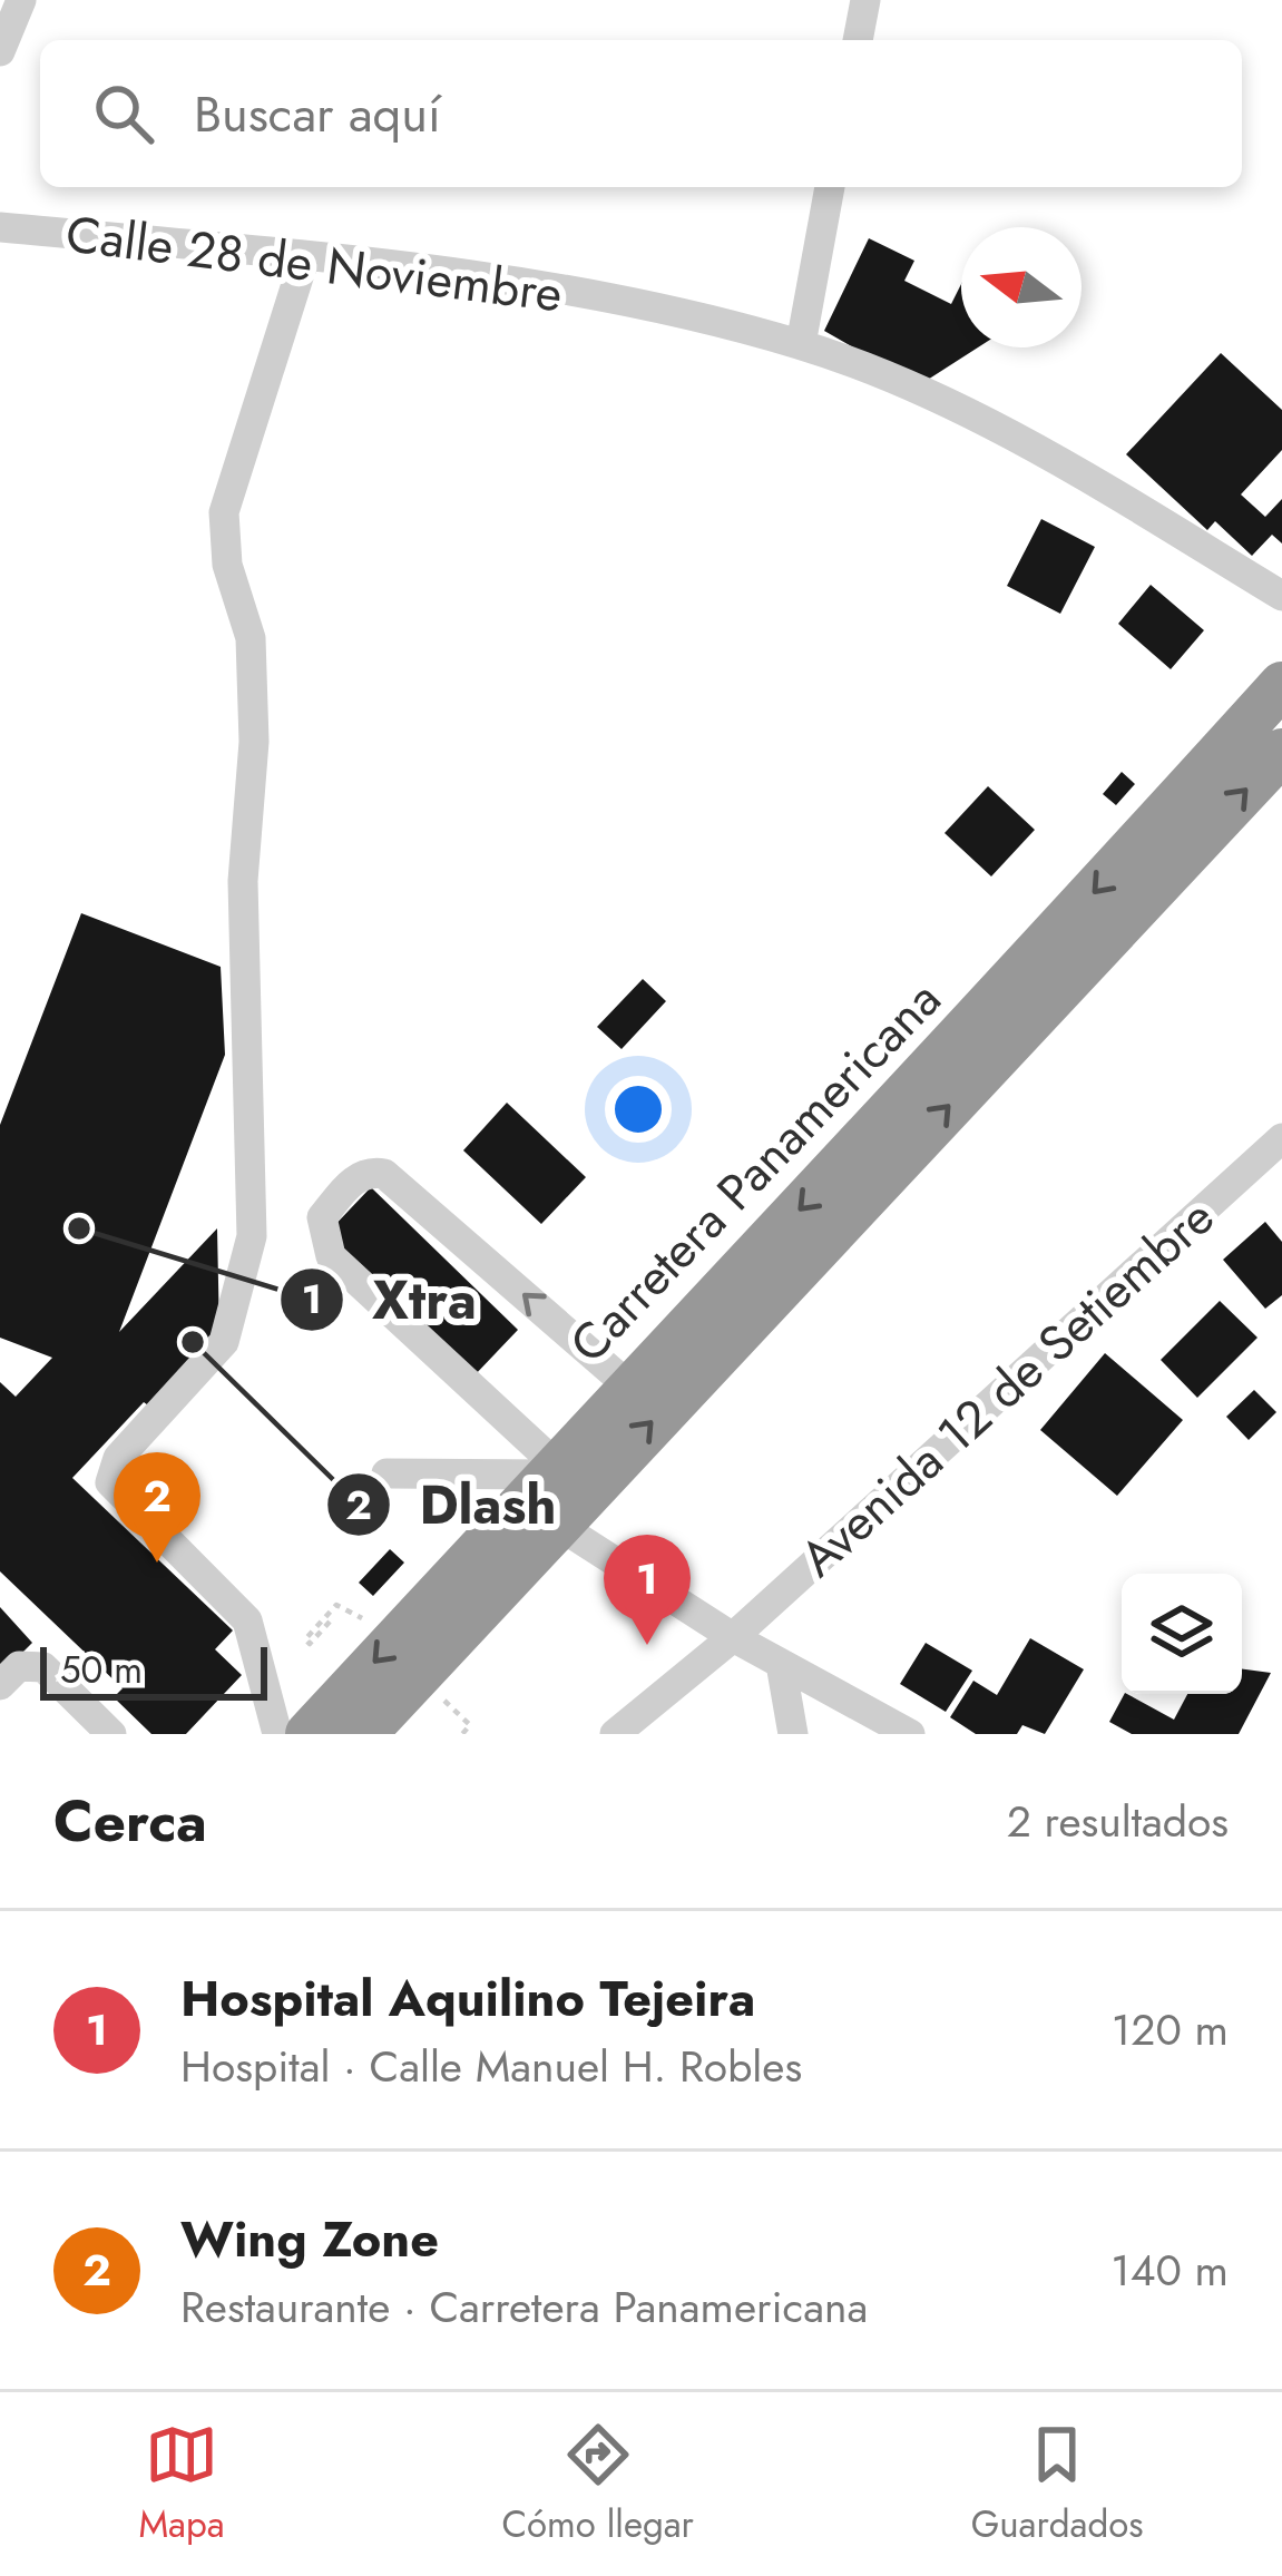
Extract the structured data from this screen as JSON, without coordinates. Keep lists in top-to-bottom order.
{
  "streets": {
    "highway": ["Carretera Panamericana"],
    "street": ["Calle 28 de Noviembre", "Avenida 12 de Setiembre"]
  },
  "places": ["Xtra", "Dlash"],
  "scale_bar": "50 m",
  "north": "left",
  "page": {
    "search": "Buscar aquí",
    "pins": ["2", "1"],
    "scale": "50 m",
    "heading": ["Cerca", "2 resultados"],
    "list": [
      {
        "mark": "1",
        "name": "Hospital Aquilino Tejeira",
        "note": "Hospital · Calle Manuel H. Robles",
        "value": "120 m"
      },
      {
        "mark": "2",
        "name": "Wing Zone",
        "note": "Restaurante · Carretera Panamericana",
        "value": "140 m"
      }
    ],
    "nav": ["Mapa", "Cómo llegar", "Guardados"]
  }
}
